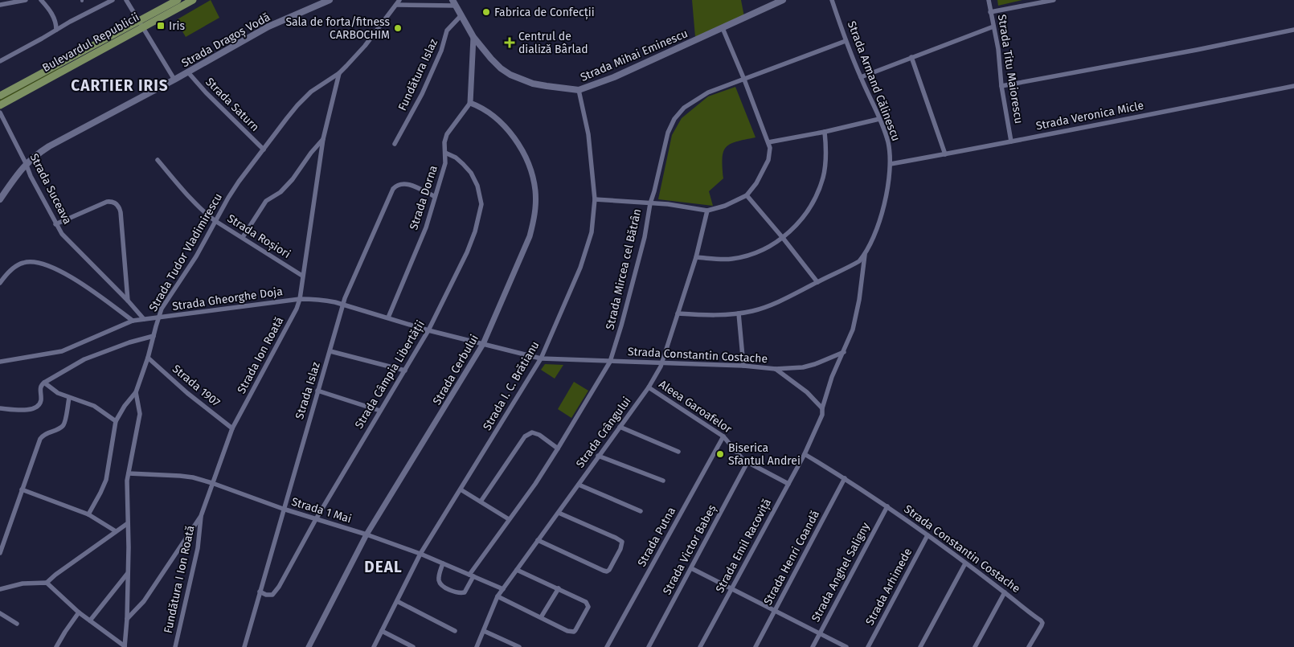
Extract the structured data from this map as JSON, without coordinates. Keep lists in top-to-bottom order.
{
  "streets": {
    "main road": ["Strada Dragoș Vodă", "Bulevardul Republicii", "Strada Mihai Eminescu"],
    "street": [
      "Strada Titu Maiorescu",
      "Fundătura Islaz",
      "Strada Armand Călinescu",
      "Strada Saturn",
      "Strada Veronica Micle",
      "Strada Suceava",
      "Strada Dorna",
      "Strada Roșiori",
      "Strada Tudor Vladimirescu",
      "Strada Mircea cel Bătrân",
      "Strada Gheorghe Doja",
      "Strada Ion Roată",
      "Strada Constantin Costache",
      "Strada Cerbului",
      "Strada Câmpia Libertății",
      "Strada 1907",
      "Strada I. C. Brătianu",
      "Strada Islaz",
      "Aleea Garoafelor",
      "Strada Crângului",
      "Strada 1 Mai",
      "Strada Putna",
      "Strada Emil Racoviță",
      "Strada Victor Babeș",
      "Strada Henri Coandă",
      "Strada Anghel Saligny",
      "Fundătura I Ion Roată",
      "Strada Arhimede"
    ]
  },
  "crossings": [
    ["Strada Dragoș Vodă", "Strada Saturn"],
    ["Strada Dragoș Vodă", "Strada Suceava"],
    ["Strada Mihai Eminescu", "Fundătura Islaz"],
    ["Strada Mihai Eminescu", "Strada I. C. Brătianu"],
    ["Strada Titu Maiorescu", "Strada Veronica Micle"],
    ["Strada Armand Călinescu", "Strada Veronica Micle"],
    ["Strada Armand Călinescu", "Strada Mircea cel Bătrân"],
    ["Strada Armand Călinescu", "Strada Crângului"],
    ["Strada Saturn", "Strada Tudor Vladimirescu"],
    ["Strada Suceava", "Strada Gheorghe Doja"],
    ["Strada Dorna", "Strada Constantin Costache"],
    ["Strada Dorna", "Strada Cerbului"],
    ["Strada Dorna", "Strada Câmpia Libertății"],
    ["Strada Dorna", "Strada Islaz"],
    ["Strada Roșiori", "Strada Tudor Vladimirescu"],
    ["Strada Roșiori", "Strada Ion Roată"],
    ["Strada Tudor Vladimirescu", "Strada Gheorghe Doja"],
    ["Strada Tudor Vladimirescu", "Strada Ion Roată"],
    ["Strada Tudor Vladimirescu", "Strada 1907"],
    ["Strada Tudor Vladimirescu", "Strada 1 Mai"],
    ["Strada Mircea cel Bătrân", "Strada Constantin Costache"],
    ["Strada Mircea cel Bătrân", "Strada 1 Mai"],
    ["Strada Gheorghe Doja", "Strada Ion Roată"],
    ["Strada Gheorghe Doja", "Strada Constantin Costache"],
    ["Strada Gheorghe Doja", "Strada Islaz"],
    ["Strada Ion Roată", "Strada 1907"],
    ["Strada Ion Roată", "Strada 1 Mai"],
    ["Strada Ion Roată", "Fundătura I Ion Roată"],
    ["Strada Constantin Costache", "Strada Cerbului"],
    ["Strada Constantin Costache", "Strada Câmpia Libertății"],
    ["Strada Constantin Costache", "Strada I. C. Brătianu"],
    ["Strada Constantin Costache", "Strada Islaz"],
    ["Strada Constantin Costache", "Strada Crângului"],
    ["Strada Constantin Costache", "Strada Emil Racoviță"],
    ["Strada Constantin Costache", "Strada Henri Coandă"],
    ["Strada Constantin Costache", "Strada Anghel Saligny"],
    ["Strada Constantin Costache", "Strada Arhimede"],
    ["Strada Cerbului", "Strada 1 Mai"],
    ["Strada Câmpia Libertății", "Strada Islaz"],
    ["Strada Câmpia Libertății", "Strada 1 Mai"],
    ["Strada I. C. Brătianu", "Strada 1 Mai"],
    ["Strada Islaz", "Strada 1 Mai"],
    ["Aleea Garoafelor", "Strada Crângului"],
    ["Aleea Garoafelor", "Strada Putna"],
    ["Aleea Garoafelor", "Strada Emil Racoviță"],
    ["Aleea Garoafelor", "Strada Victor Babeș"],
    ["Strada Crângului", "Strada 1 Mai"]
  ],
  "districts": ["CARTIER IRIS", "DEAL"],
  "places": {
    "other": ["Fabrica de Confecții", "Sala de forta/fitness CARBOCHIM", "Biserica Sfantul Andrei"],
    "transit": ["Iris"],
    "health": ["Centrul de dializă Bârlad"]
  }
}
